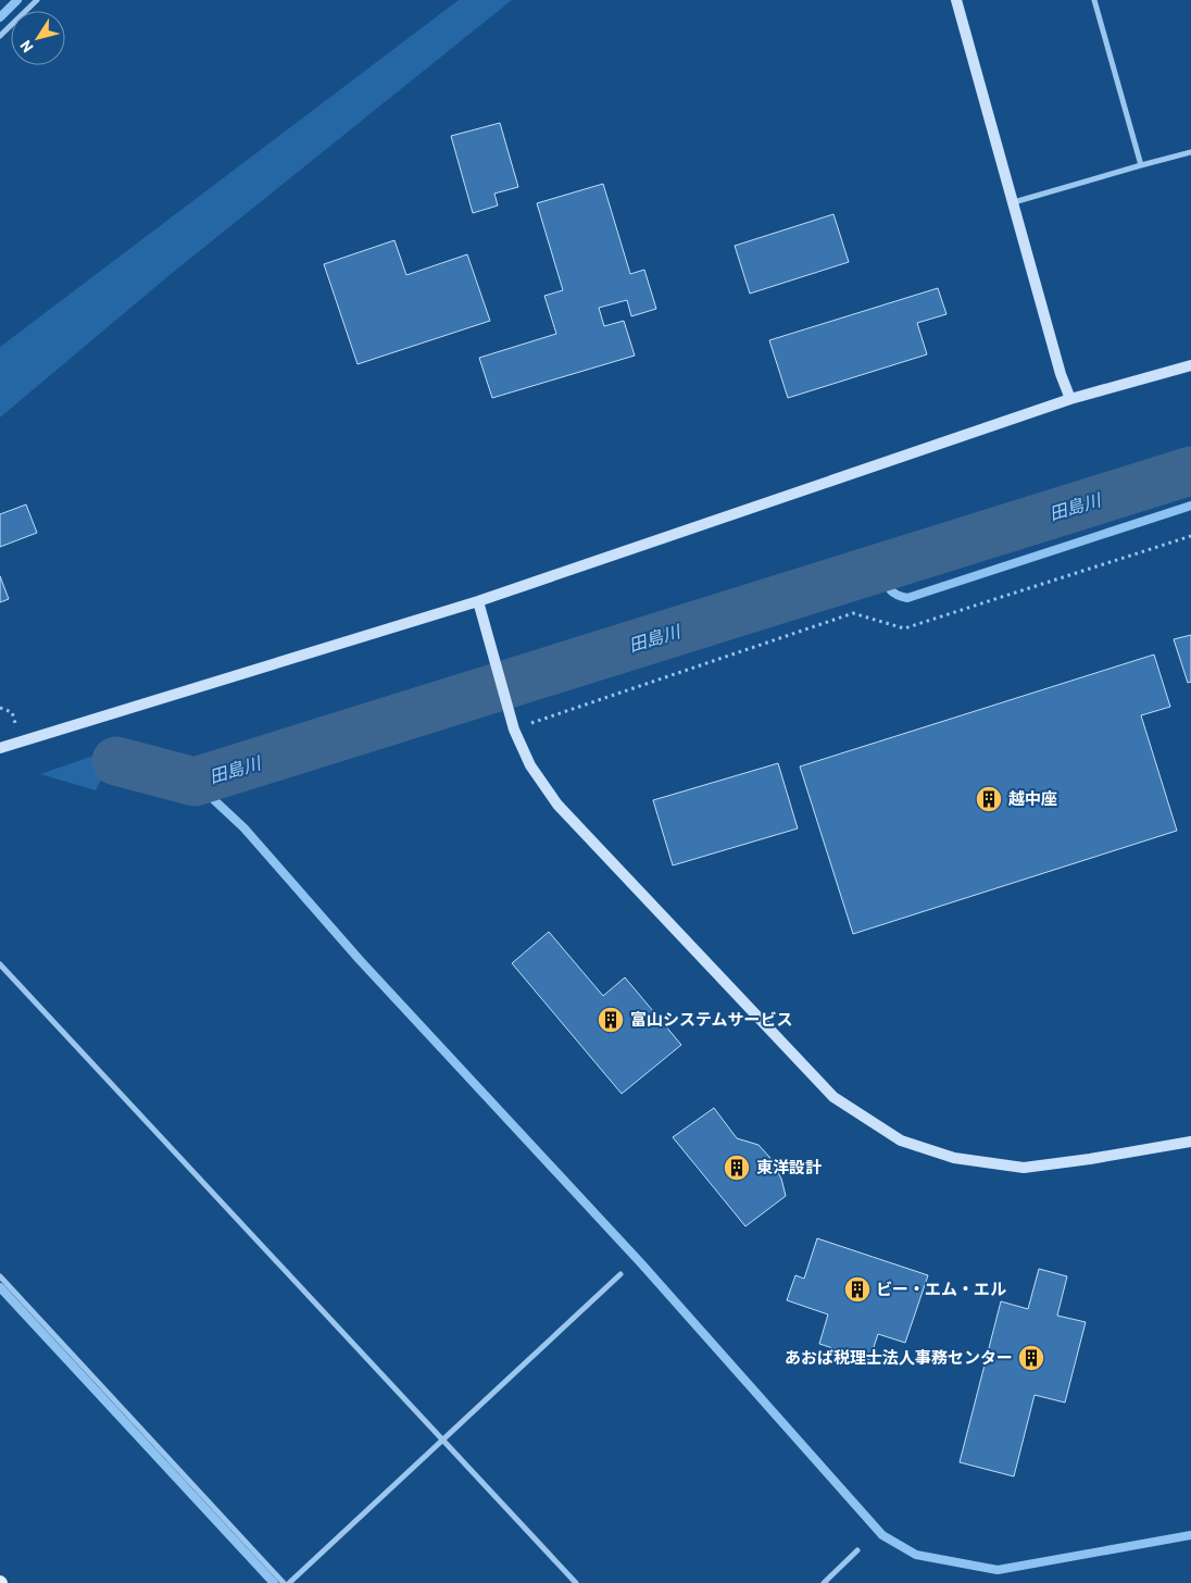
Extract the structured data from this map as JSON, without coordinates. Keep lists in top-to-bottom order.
{
  "water": ["田島川"],
  "places": {
    "building": [
      "越中座",
      "富山システムサービス",
      "東洋設計",
      "ビー・エム・エル",
      "あおば税理士法人事務センター"
    ]
  },
  "north": "bottom left"
}
